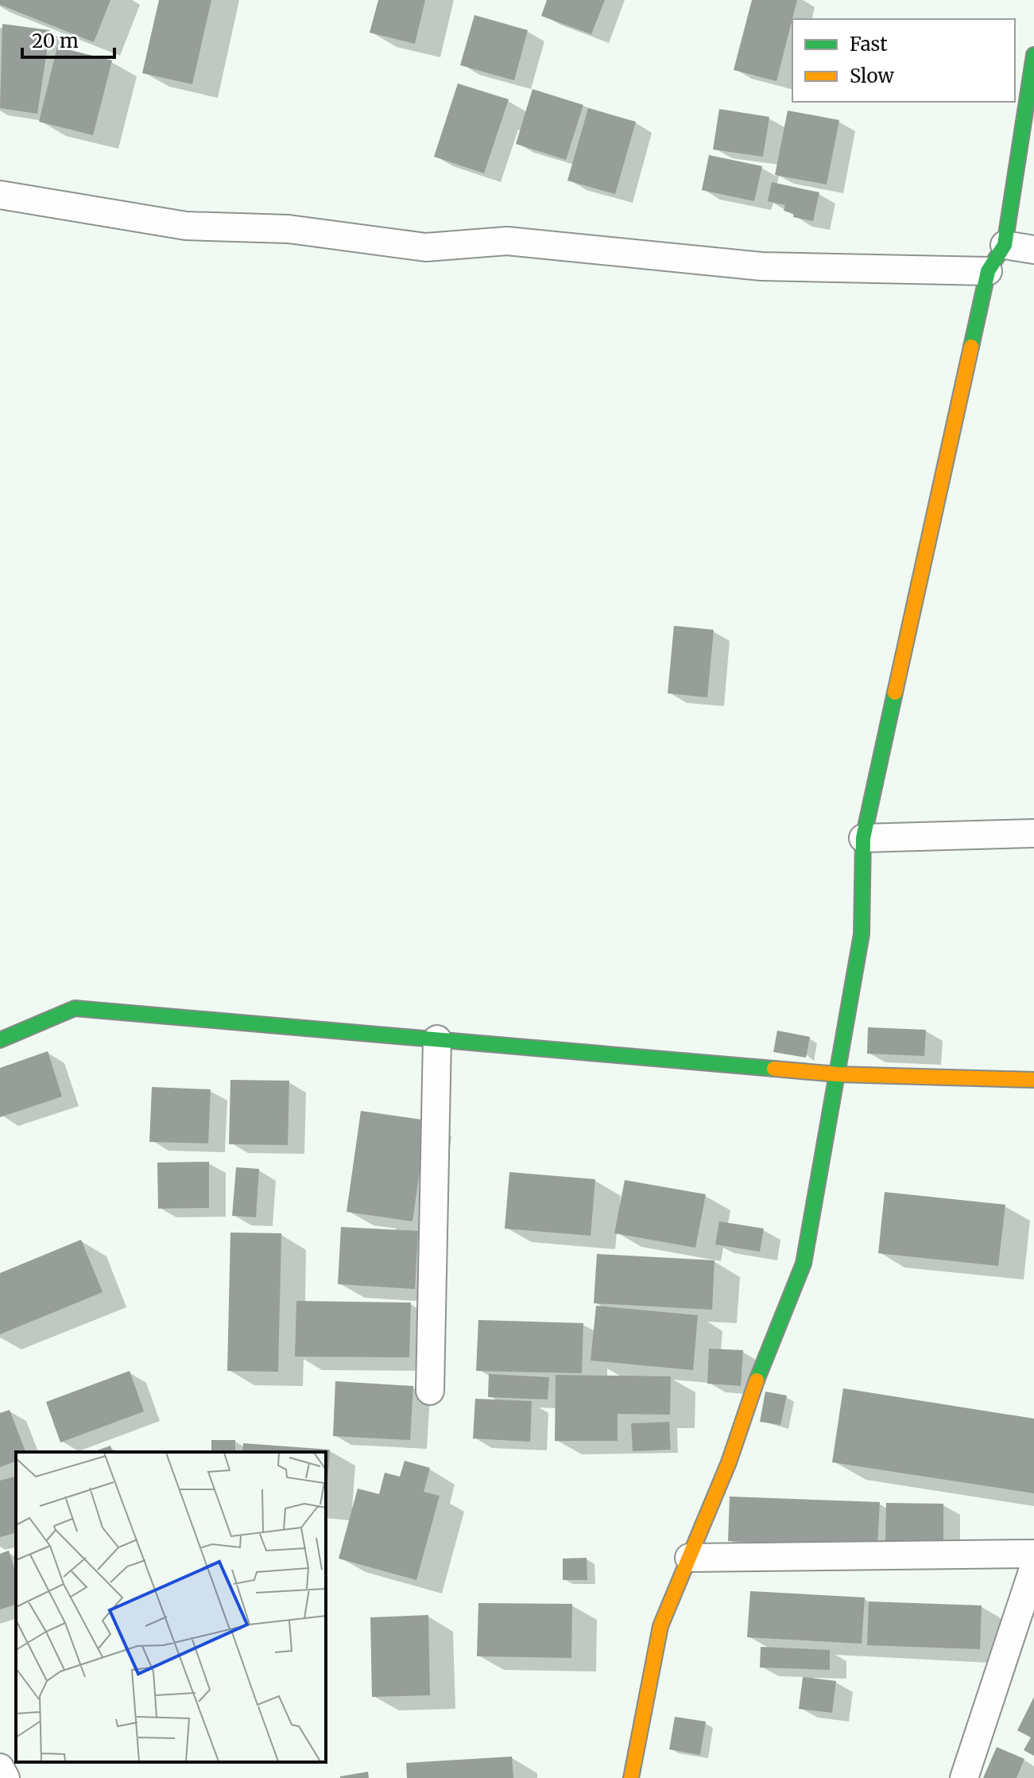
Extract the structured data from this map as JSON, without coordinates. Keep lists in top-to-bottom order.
{
  "legend": ["Fast", "Slow"],
  "scale_bar": "20 m"
}
